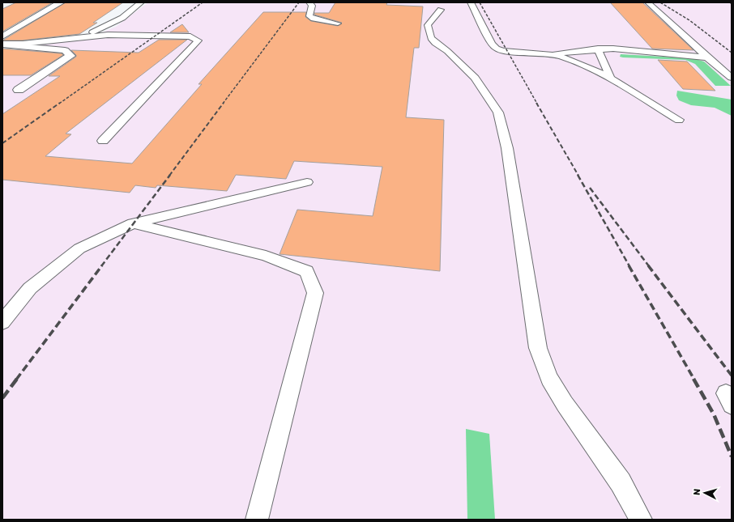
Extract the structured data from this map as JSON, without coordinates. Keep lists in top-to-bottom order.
{
  "north": "left"
}
